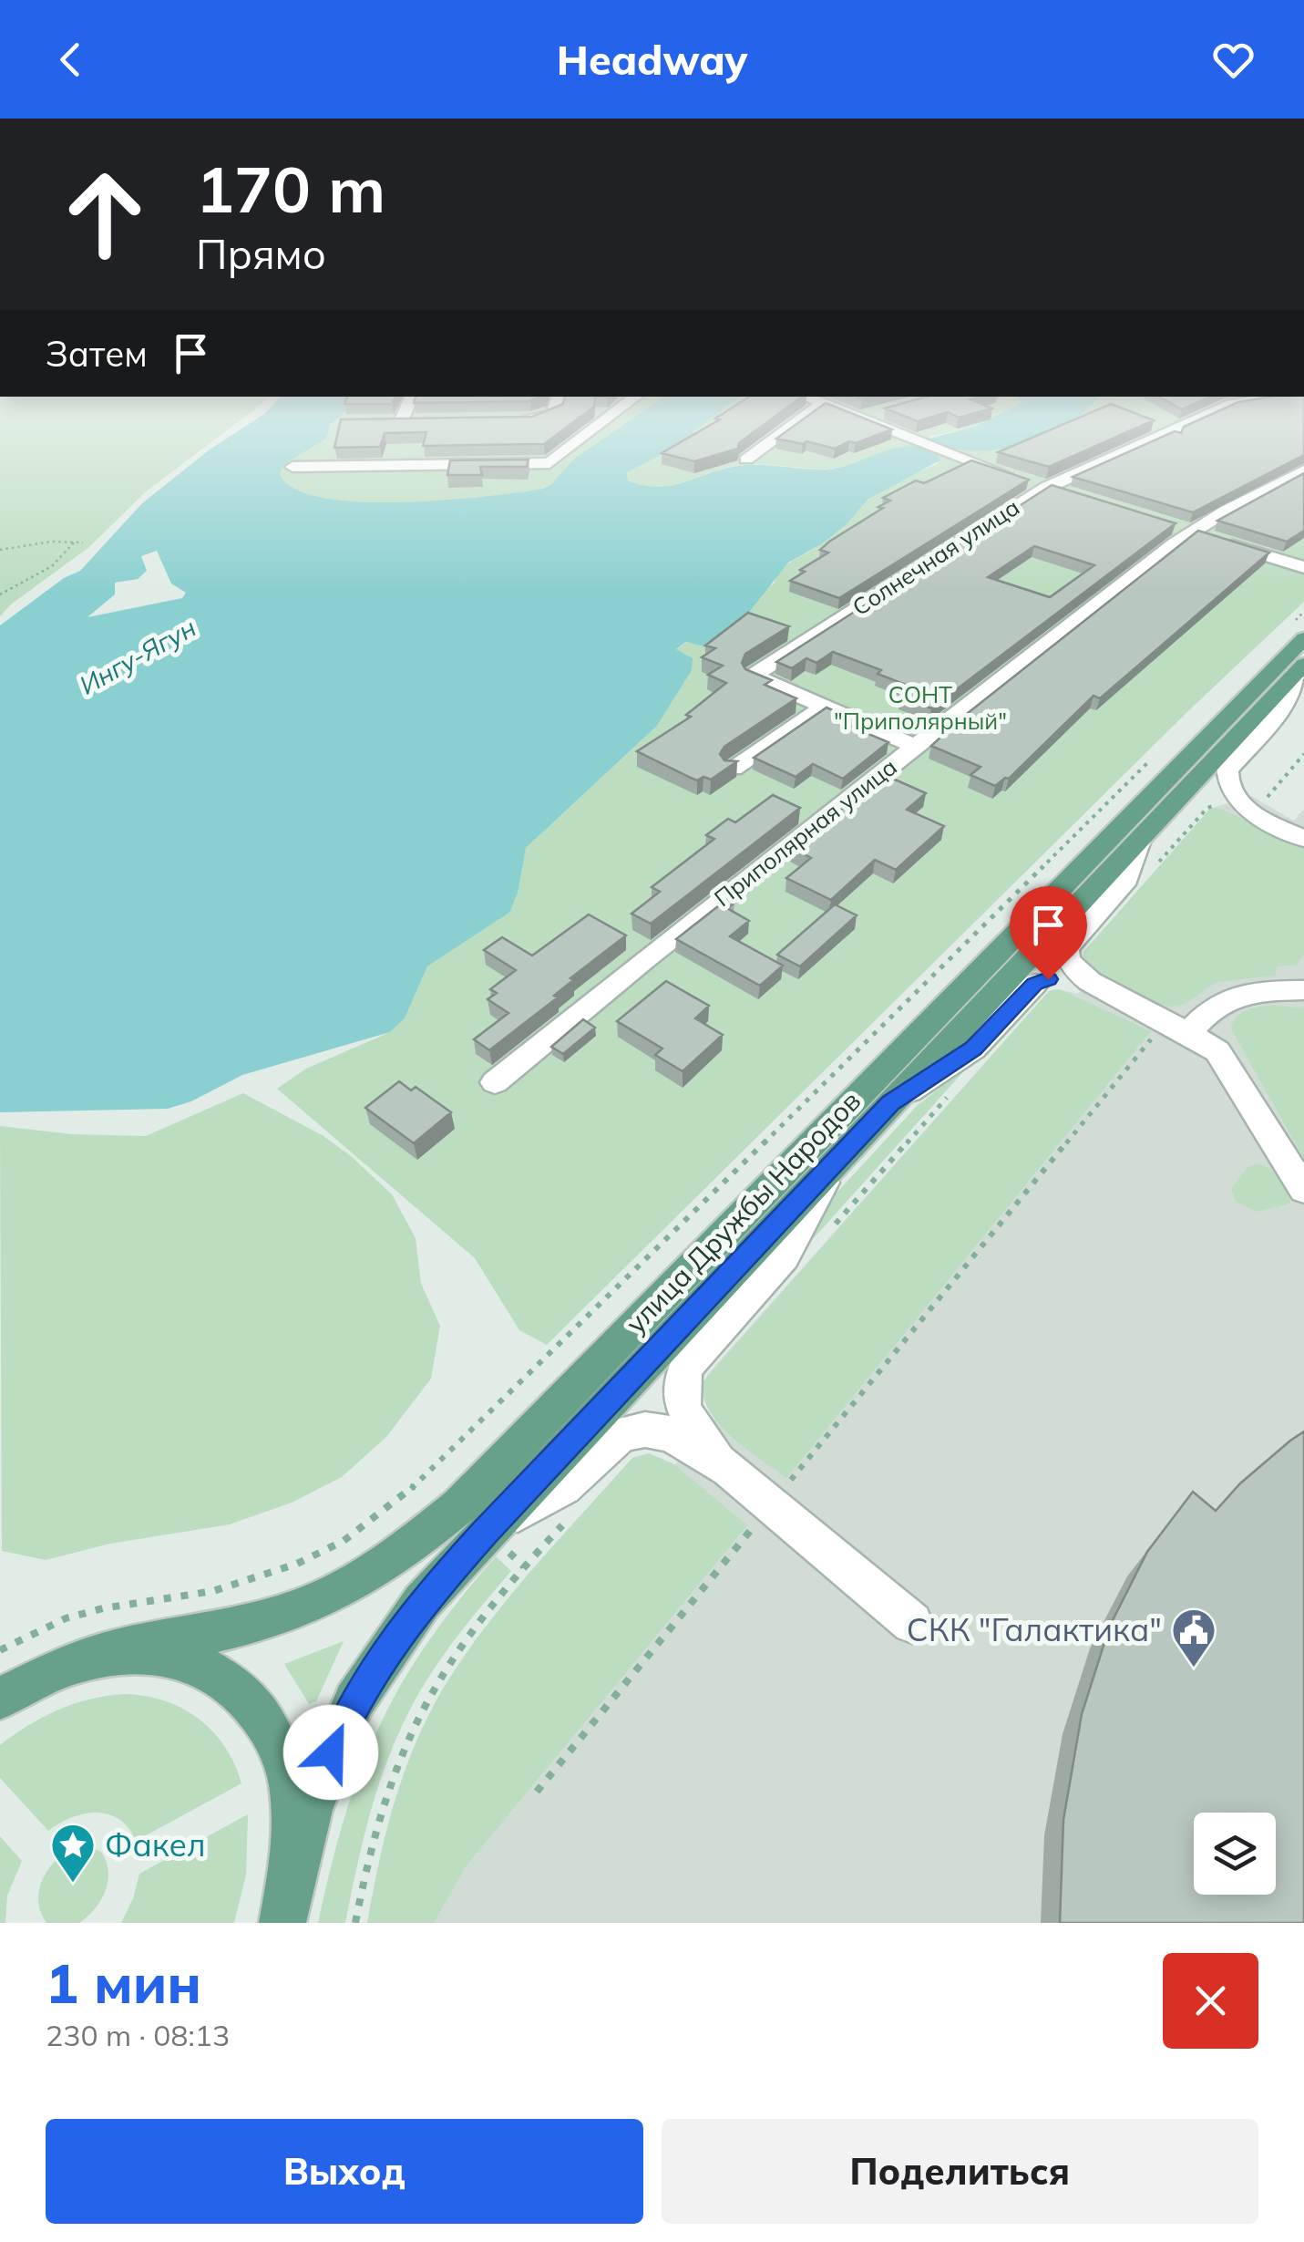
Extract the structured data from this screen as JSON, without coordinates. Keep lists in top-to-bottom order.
{
  "streets": {
    "main road": ["улица Дружбы Народов"],
    "lane": ["Солнечная улица", "Приполярная улица"]
  },
  "crossings": [
    ["Солнечная улица", "Приполярная улица"]
  ],
  "water": ["Ингу-Ягун"],
  "parks": ["СОНТ \"Приполярный\""],
  "places": {
    "public building": ["СКК \"Галактика\""],
    "place": ["Факел"]
  },
  "page": {
    "header": "Headway",
    "turn": ["170 m", "Прямо"],
    "then": "Затем",
    "heading": ["1 мин", "230 m · 08:13"],
    "buttons": ["Выход", "Поделиться"]
  }
}
